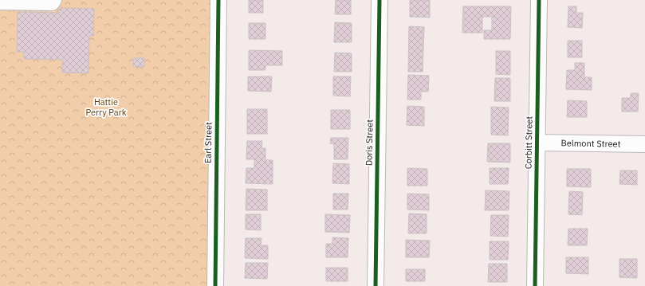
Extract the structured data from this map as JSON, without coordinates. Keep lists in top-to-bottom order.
{
  "streets": {
    "street": [
      "Earl Street",
      "Doris Street",
      "Corbitt Street",
      "Belmont Street"
    ]
  },
  "crossings": [
    ["Corbitt Street", "Belmont Street"]
  ],
  "parks": ["Hattie Perry Park"]
}
